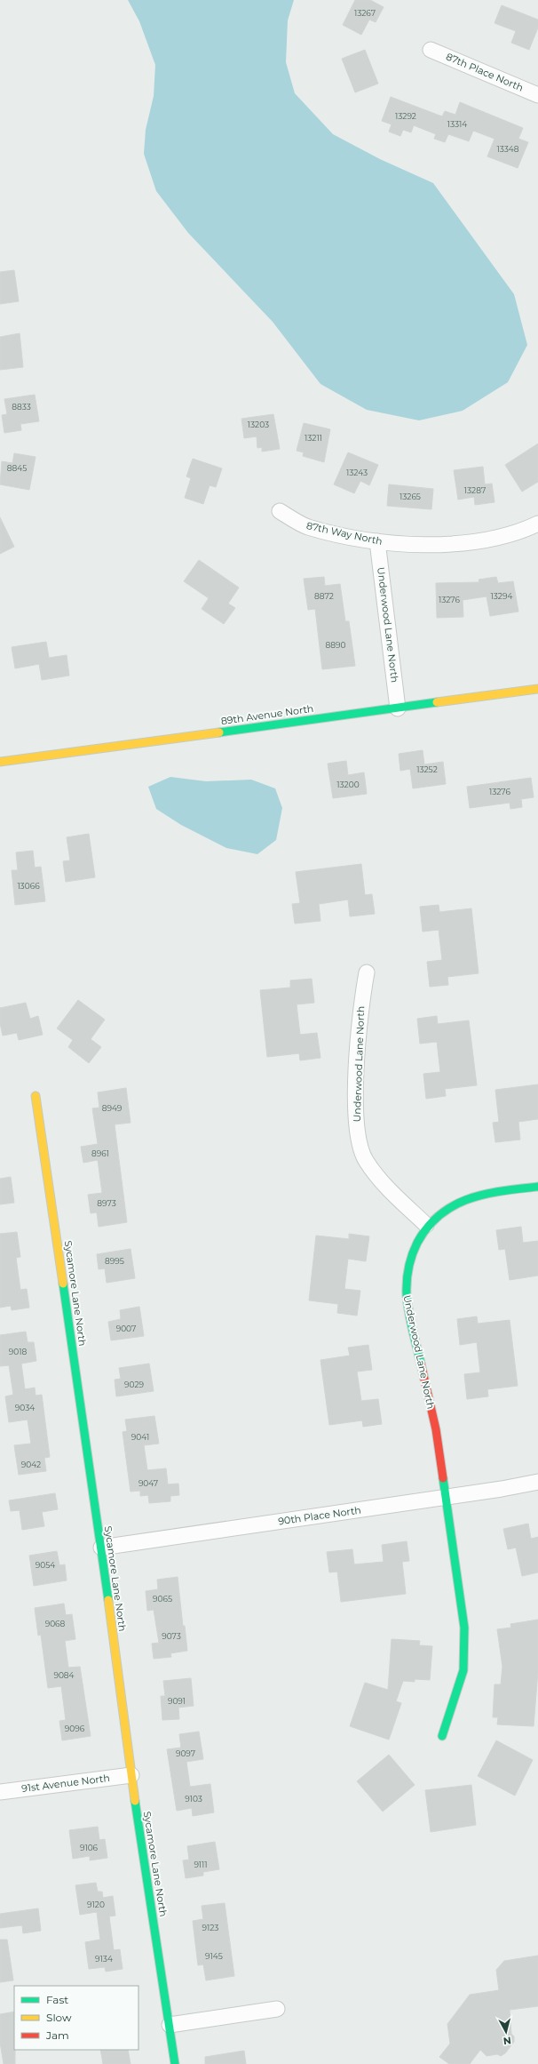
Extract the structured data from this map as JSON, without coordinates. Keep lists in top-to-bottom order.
{
  "streets": {
    "street": [
      "87th Place North",
      "87th Way North",
      "Underwood Lane North",
      "89th Avenue North",
      "Sycamore Lane North",
      "90th Place North",
      "91st Avenue North"
    ]
  },
  "crossings": [
    ["87th Way North", "Underwood Lane North"],
    ["Underwood Lane North", "89th Avenue North"],
    ["Underwood Lane North", "90th Place North"],
    ["Sycamore Lane North", "90th Place North"],
    ["Sycamore Lane North", "91st Avenue North"]
  ],
  "house_numbers": [
    "13267",
    "13292",
    "13314",
    "13348",
    "8833",
    "13203",
    "13211",
    "8845",
    "13243",
    "13287",
    "13265",
    "8872",
    "13294",
    "13276",
    "8890",
    "13252",
    "13200",
    "13276",
    "13066",
    "8949",
    "8961",
    "8973",
    "8995",
    "9007",
    "9018",
    "9029",
    "9034",
    "9041",
    "9042",
    "9047",
    "9054",
    "9065",
    "9068",
    "9073",
    "9084",
    "9091",
    "9096",
    "9097",
    "9103",
    "9106",
    "9111",
    "9120",
    "9123",
    "9145",
    "9134"
  ],
  "legend": ["Fast", "Slow", "Jam"],
  "north": "bottom"
}
